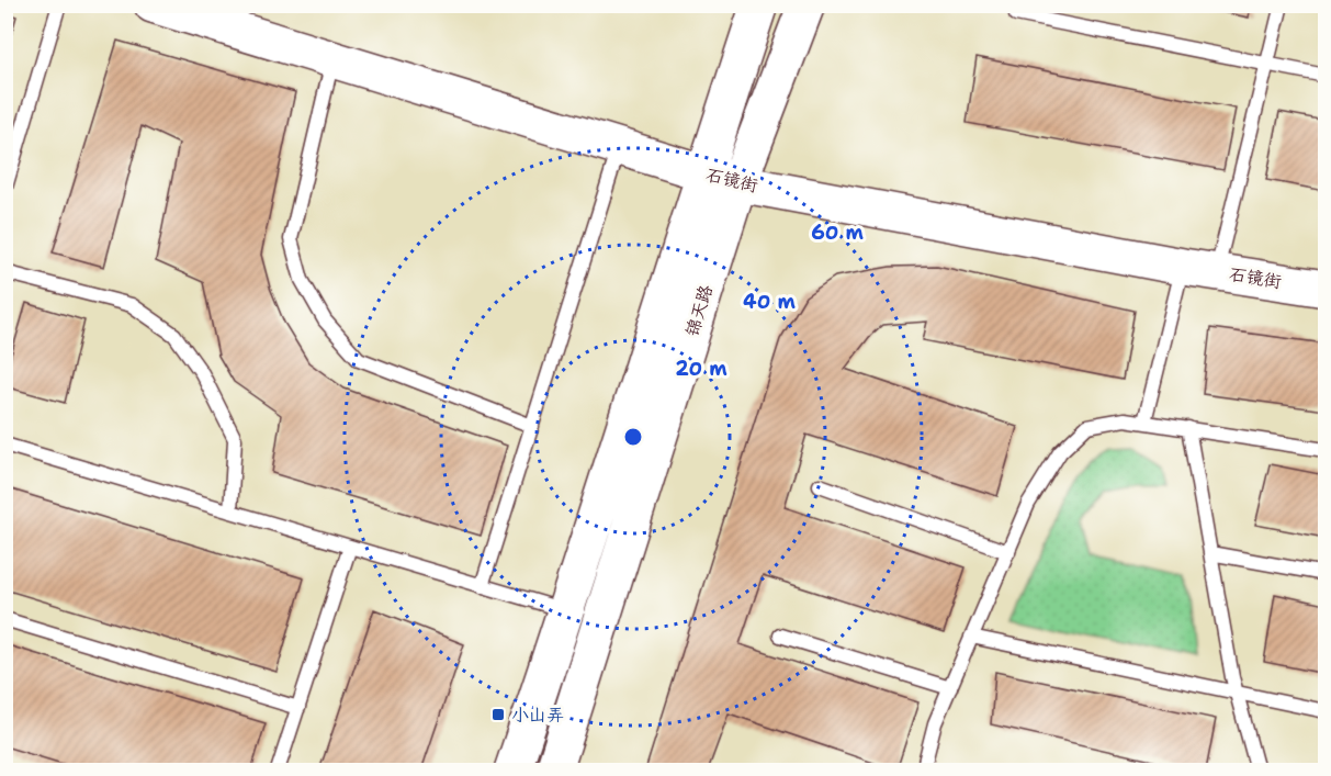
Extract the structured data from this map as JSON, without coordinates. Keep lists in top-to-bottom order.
{
  "streets": {
    "main road": ["石镜街", "锦天路"]
  },
  "crossings": [
    ["石镜街", "锦天路"]
  ],
  "places": {
    "transit": ["小山弄"]
  },
  "rings": ["60 m", "40 m", "20 m"]
}
